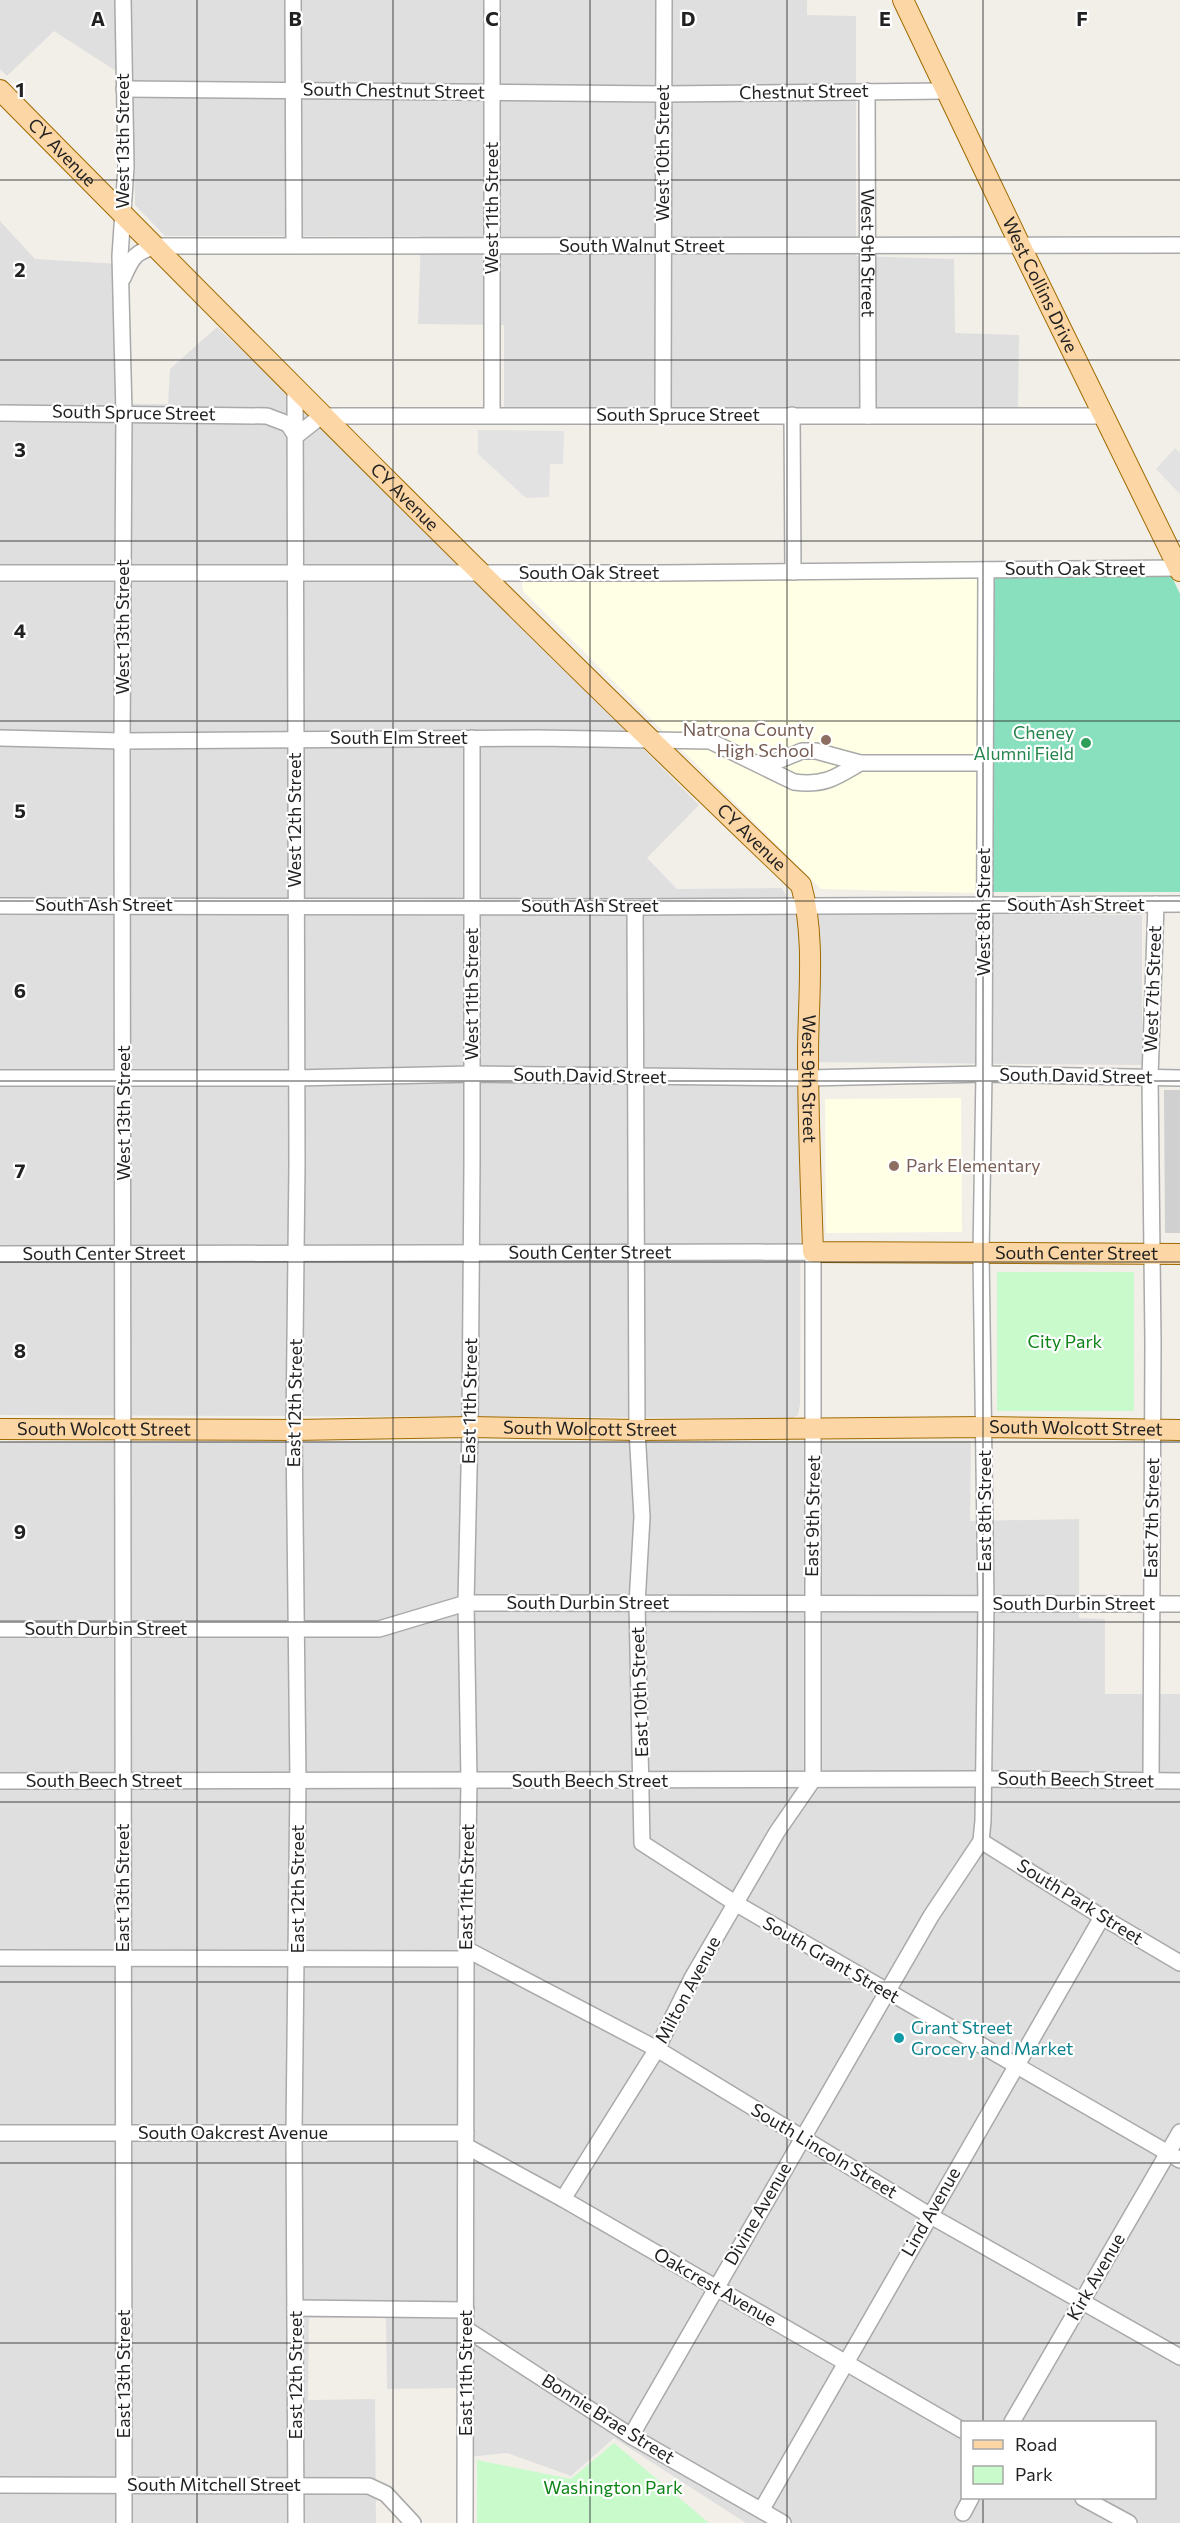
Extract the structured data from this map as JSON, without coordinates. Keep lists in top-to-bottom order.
{
  "streets": {
    "main road": [
      "CY Avenue",
      "West 9th Street",
      "West Collins Drive",
      "South Center Street",
      "South Wolcott Street"
    ],
    "street": [
      "South Chestnut Street",
      "Chestnut Street",
      "West 13th Street",
      "West 10th Street",
      "West 11th Street",
      "South Walnut Street",
      "South Spruce Street",
      "South Oak Street",
      "South Elm Street",
      "West 12th Street",
      "South Ash Street",
      "West 8th Street",
      "West 7th Street",
      "South David Street",
      "East 11th Street",
      "East 12th Street",
      "East 8th Street",
      "East 9th Street",
      "East 7th Street",
      "South Durbin Street",
      "East 10th Street",
      "South Beech Street",
      "East 13th Street",
      "South Park Street",
      "South Grant Street",
      "Milton Avenue",
      "South Oakcrest Avenue",
      "South Lincoln Street",
      "Lind Avenue",
      "Divine Avenue",
      "Kirk Avenue",
      "Oakcrest Avenue",
      "Bonnie Brae Street",
      "South Mitchell Street"
    ]
  },
  "crossings": [
    ["South Chestnut Street", "Chestnut Street"],
    ["South Chestnut Street", "West 13th Street"],
    ["South Chestnut Street", "West 10th Street"],
    ["South Chestnut Street", "West 11th Street"],
    ["Chestnut Street", "West 10th Street"],
    ["Chestnut Street", "West 9th Street"],
    ["Chestnut Street", "West Collins Drive"],
    ["West 13th Street", "CY Avenue"],
    ["West 13th Street", "South Walnut Street"],
    ["West 13th Street", "South Spruce Street"],
    ["West 13th Street", "South Oak Street"],
    ["West 13th Street", "South Elm Street"],
    ["West 13th Street", "South Ash Street"],
    ["West 13th Street", "South David Street"],
    ["West 13th Street", "South Center Street"],
    ["West 13th Street", "East 13th Street"],
    ["CY Avenue", "South Walnut Street"],
    ["CY Avenue", "West 9th Street"],
    ["CY Avenue", "South Spruce Street"],
    ["CY Avenue", "South Oak Street"],
    ["CY Avenue", "South Elm Street"],
    ["CY Avenue", "West 12th Street"],
    ["CY Avenue", "South Ash Street"],
    ["West 10th Street", "South Walnut Street"],
    ["West 10th Street", "South Spruce Street"],
    ["West 11th Street", "South Walnut Street"],
    ["West 11th Street", "South Spruce Street"],
    ["West 11th Street", "South Elm Street"],
    ["West 11th Street", "South Ash Street"],
    ["West 11th Street", "South David Street"],
    ["West 11th Street", "South Center Street"],
    ["West 11th Street", "East 11th Street"],
    ["South Walnut Street", "West 9th Street"],
    ["South Walnut Street", "West Collins Drive"],
    ["West 9th Street", "South Spruce Street"],
    ["West 9th Street", "South Ash Street"],
    ["West 9th Street", "South David Street"],
    ["West 9th Street", "South Center Street"],
    ["West 9th Street", "East 9th Street"],
    ["West Collins Drive", "South Spruce Street"],
    ["West Collins Drive", "South Oak Street"],
    ["South Spruce Street", "West 12th Street"],
    ["South Oak Street", "West 12th Street"],
    ["South Oak Street", "West 8th Street"],
    ["South Elm Street", "West 12th Street"],
    ["West 12th Street", "South Ash Street"],
    ["West 12th Street", "South David Street"],
    ["West 12th Street", "South Center Street"],
    ["West 12th Street", "East 12th Street"],
    ["South Ash Street", "West 8th Street"],
    ["South Ash Street", "West 7th Street"],
    ["West 8th Street", "South David Street"],
    ["West 8th Street", "South Center Street"],
    ["West 8th Street", "East 8th Street"],
    ["West 7th Street", "South David Street"],
    ["West 7th Street", "South Center Street"],
    ["West 7th Street", "East 7th Street"],
    ["South Center Street", "East 11th Street"],
    ["South Center Street", "East 12th Street"],
    ["South Center Street", "East 8th Street"],
    ["South Center Street", "East 9th Street"],
    ["South Center Street", "East 7th Street"],
    ["South Center Street", "East 10th Street"],
    ["South Center Street", "East 13th Street"],
    ["East 11th Street", "South Wolcott Street"],
    ["East 11th Street", "South Durbin Street"],
    ["East 11th Street", "South Beech Street"],
    ["East 11th Street", "South Oakcrest Avenue"],
    ["East 11th Street", "South Lincoln Street"],
    ["East 11th Street", "Oakcrest Avenue"],
    ["East 11th Street", "Bonnie Brae Street"],
    ["East 12th Street", "South Wolcott Street"],
    ["East 12th Street", "South Durbin Street"],
    ["East 12th Street", "South Beech Street"],
    ["East 12th Street", "South Oakcrest Avenue"],
    ["East 12th Street", "South Lincoln Street"],
    ["East 12th Street", "South Mitchell Street"],
    ["South Wolcott Street", "East 8th Street"],
    ["South Wolcott Street", "East 9th Street"],
    ["South Wolcott Street", "East 7th Street"],
    ["South Wolcott Street", "East 10th Street"],
    ["South Wolcott Street", "East 13th Street"],
    ["East 8th Street", "South Durbin Street"],
    ["East 8th Street", "South Beech Street"],
    ["East 8th Street", "South Park Street"],
    ["East 8th Street", "Divine Avenue"],
    ["East 9th Street", "South Durbin Street"],
    ["East 9th Street", "South Beech Street"],
    ["East 9th Street", "Milton Avenue"],
    ["East 7th Street", "South Durbin Street"],
    ["East 7th Street", "South Beech Street"],
    ["South Durbin Street", "East 10th Street"],
    ["South Durbin Street", "East 13th Street"],
    ["East 10th Street", "South Beech Street"],
    ["East 10th Street", "South Grant Street"],
    ["South Beech Street", "East 13th Street"],
    ["South Beech Street", "Milton Avenue"],
    ["East 13th Street", "South Oakcrest Avenue"],
    ["East 13th Street", "South Lincoln Street"],
    ["East 13th Street", "South Mitchell Street"],
    ["South Park Street", "Lind Avenue"],
    ["South Park Street", "Divine Avenue"],
    ["South Grant Street", "Milton Avenue"],
    ["South Grant Street", "Lind Avenue"],
    ["South Grant Street", "Divine Avenue"],
    ["South Grant Street", "Kirk Avenue"],
    ["Milton Avenue", "South Lincoln Street"],
    ["Milton Avenue", "Oakcrest Avenue"],
    ["South Oakcrest Avenue", "Oakcrest Avenue"],
    ["South Lincoln Street", "Lind Avenue"],
    ["South Lincoln Street", "Divine Avenue"],
    ["South Lincoln Street", "Kirk Avenue"],
    ["Lind Avenue", "Oakcrest Avenue"],
    ["Lind Avenue", "Bonnie Brae Street"],
    ["Divine Avenue", "Oakcrest Avenue"],
    ["Divine Avenue", "Bonnie Brae Street"]
  ],
  "parks": ["City Park", "Washington Park"],
  "places": [
    "Natrona County High School",
    "Cheney Alumni Field",
    "Park Elementary",
    "Grant Street Grocery and Market"
  ],
  "legend": ["Road", "Park"],
  "grid": {
    "columns": [
      "A",
      "B",
      "C",
      "D",
      "E",
      "F"
    ],
    "rows": [
      "1",
      "2",
      "3",
      "4",
      "5",
      "6",
      "7",
      "8",
      "9"
    ]
  }
}
